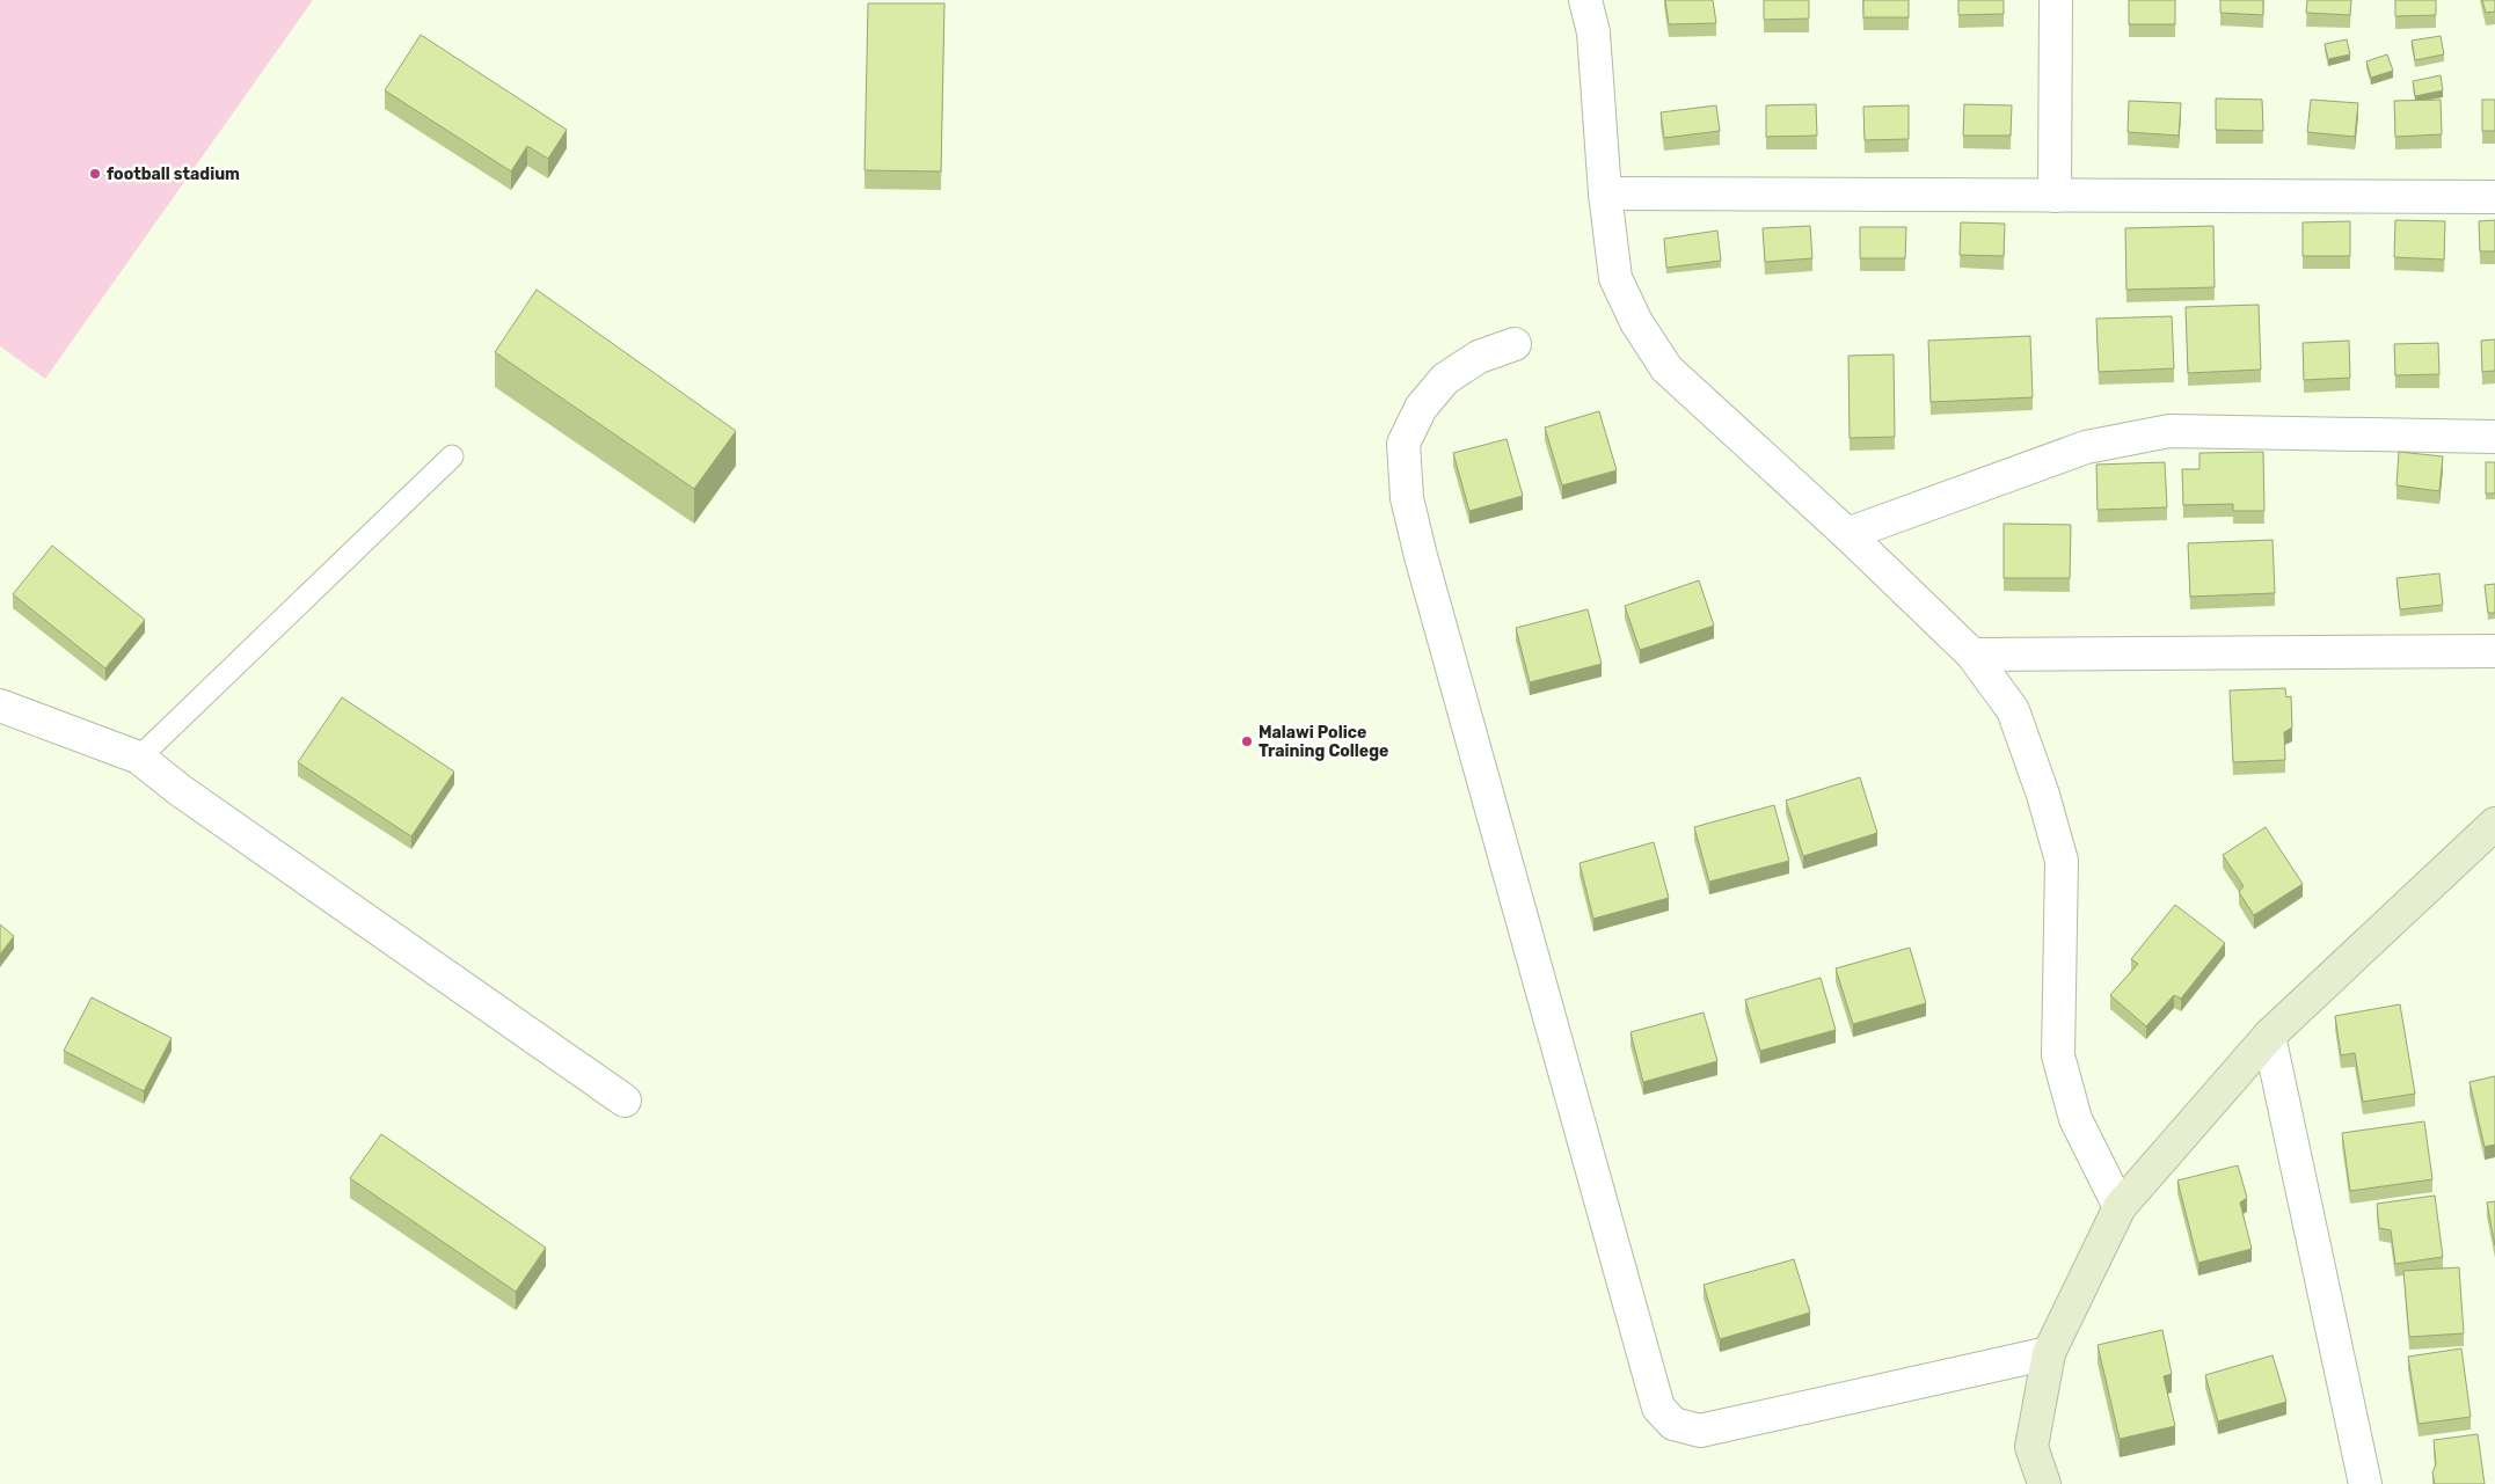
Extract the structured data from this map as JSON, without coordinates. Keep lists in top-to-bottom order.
{
  "places": ["football stadium", "Malawi Police Training College"]
}
